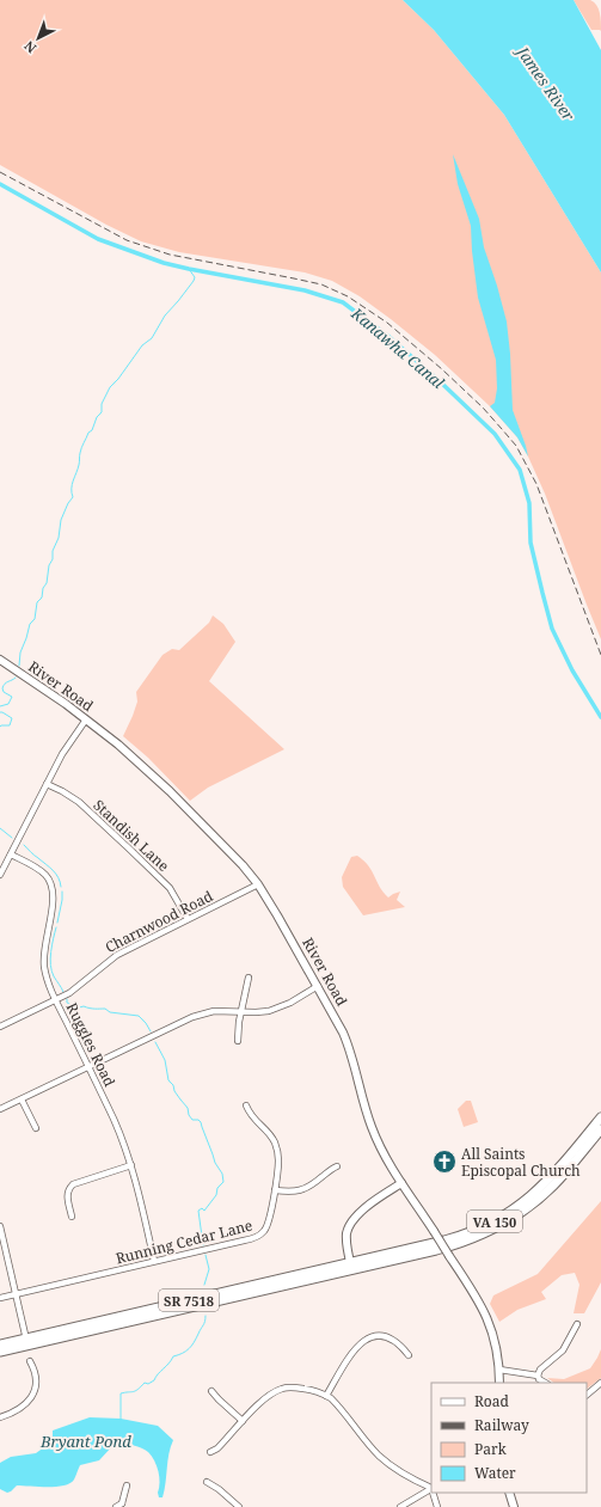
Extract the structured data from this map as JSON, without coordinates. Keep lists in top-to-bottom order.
{
  "streets": {
    "highway": ["VA 150", "SR 7518"],
    "main road": ["River Road"],
    "street": [
      "Standish Lane",
      "Charnwood Road",
      "Ruggles Road",
      "Running Cedar Lane"
    ]
  },
  "crossings": [
    ["River Road", "Charnwood Road"],
    ["Standish Lane", "Charnwood Road"],
    ["Charnwood Road", "Ruggles Road"],
    ["Ruggles Road", "Running Cedar Lane"],
    ["VA 150", "SR 7518"]
  ],
  "water": ["James River", "Kanawha Canal", "Bryant Pond"],
  "places": {
    "church": ["All Saints Episcopal Church"]
  },
  "legend": [
    "Road",
    "Railway",
    "Park",
    "Water"
  ],
  "north": "bottom left"
}
